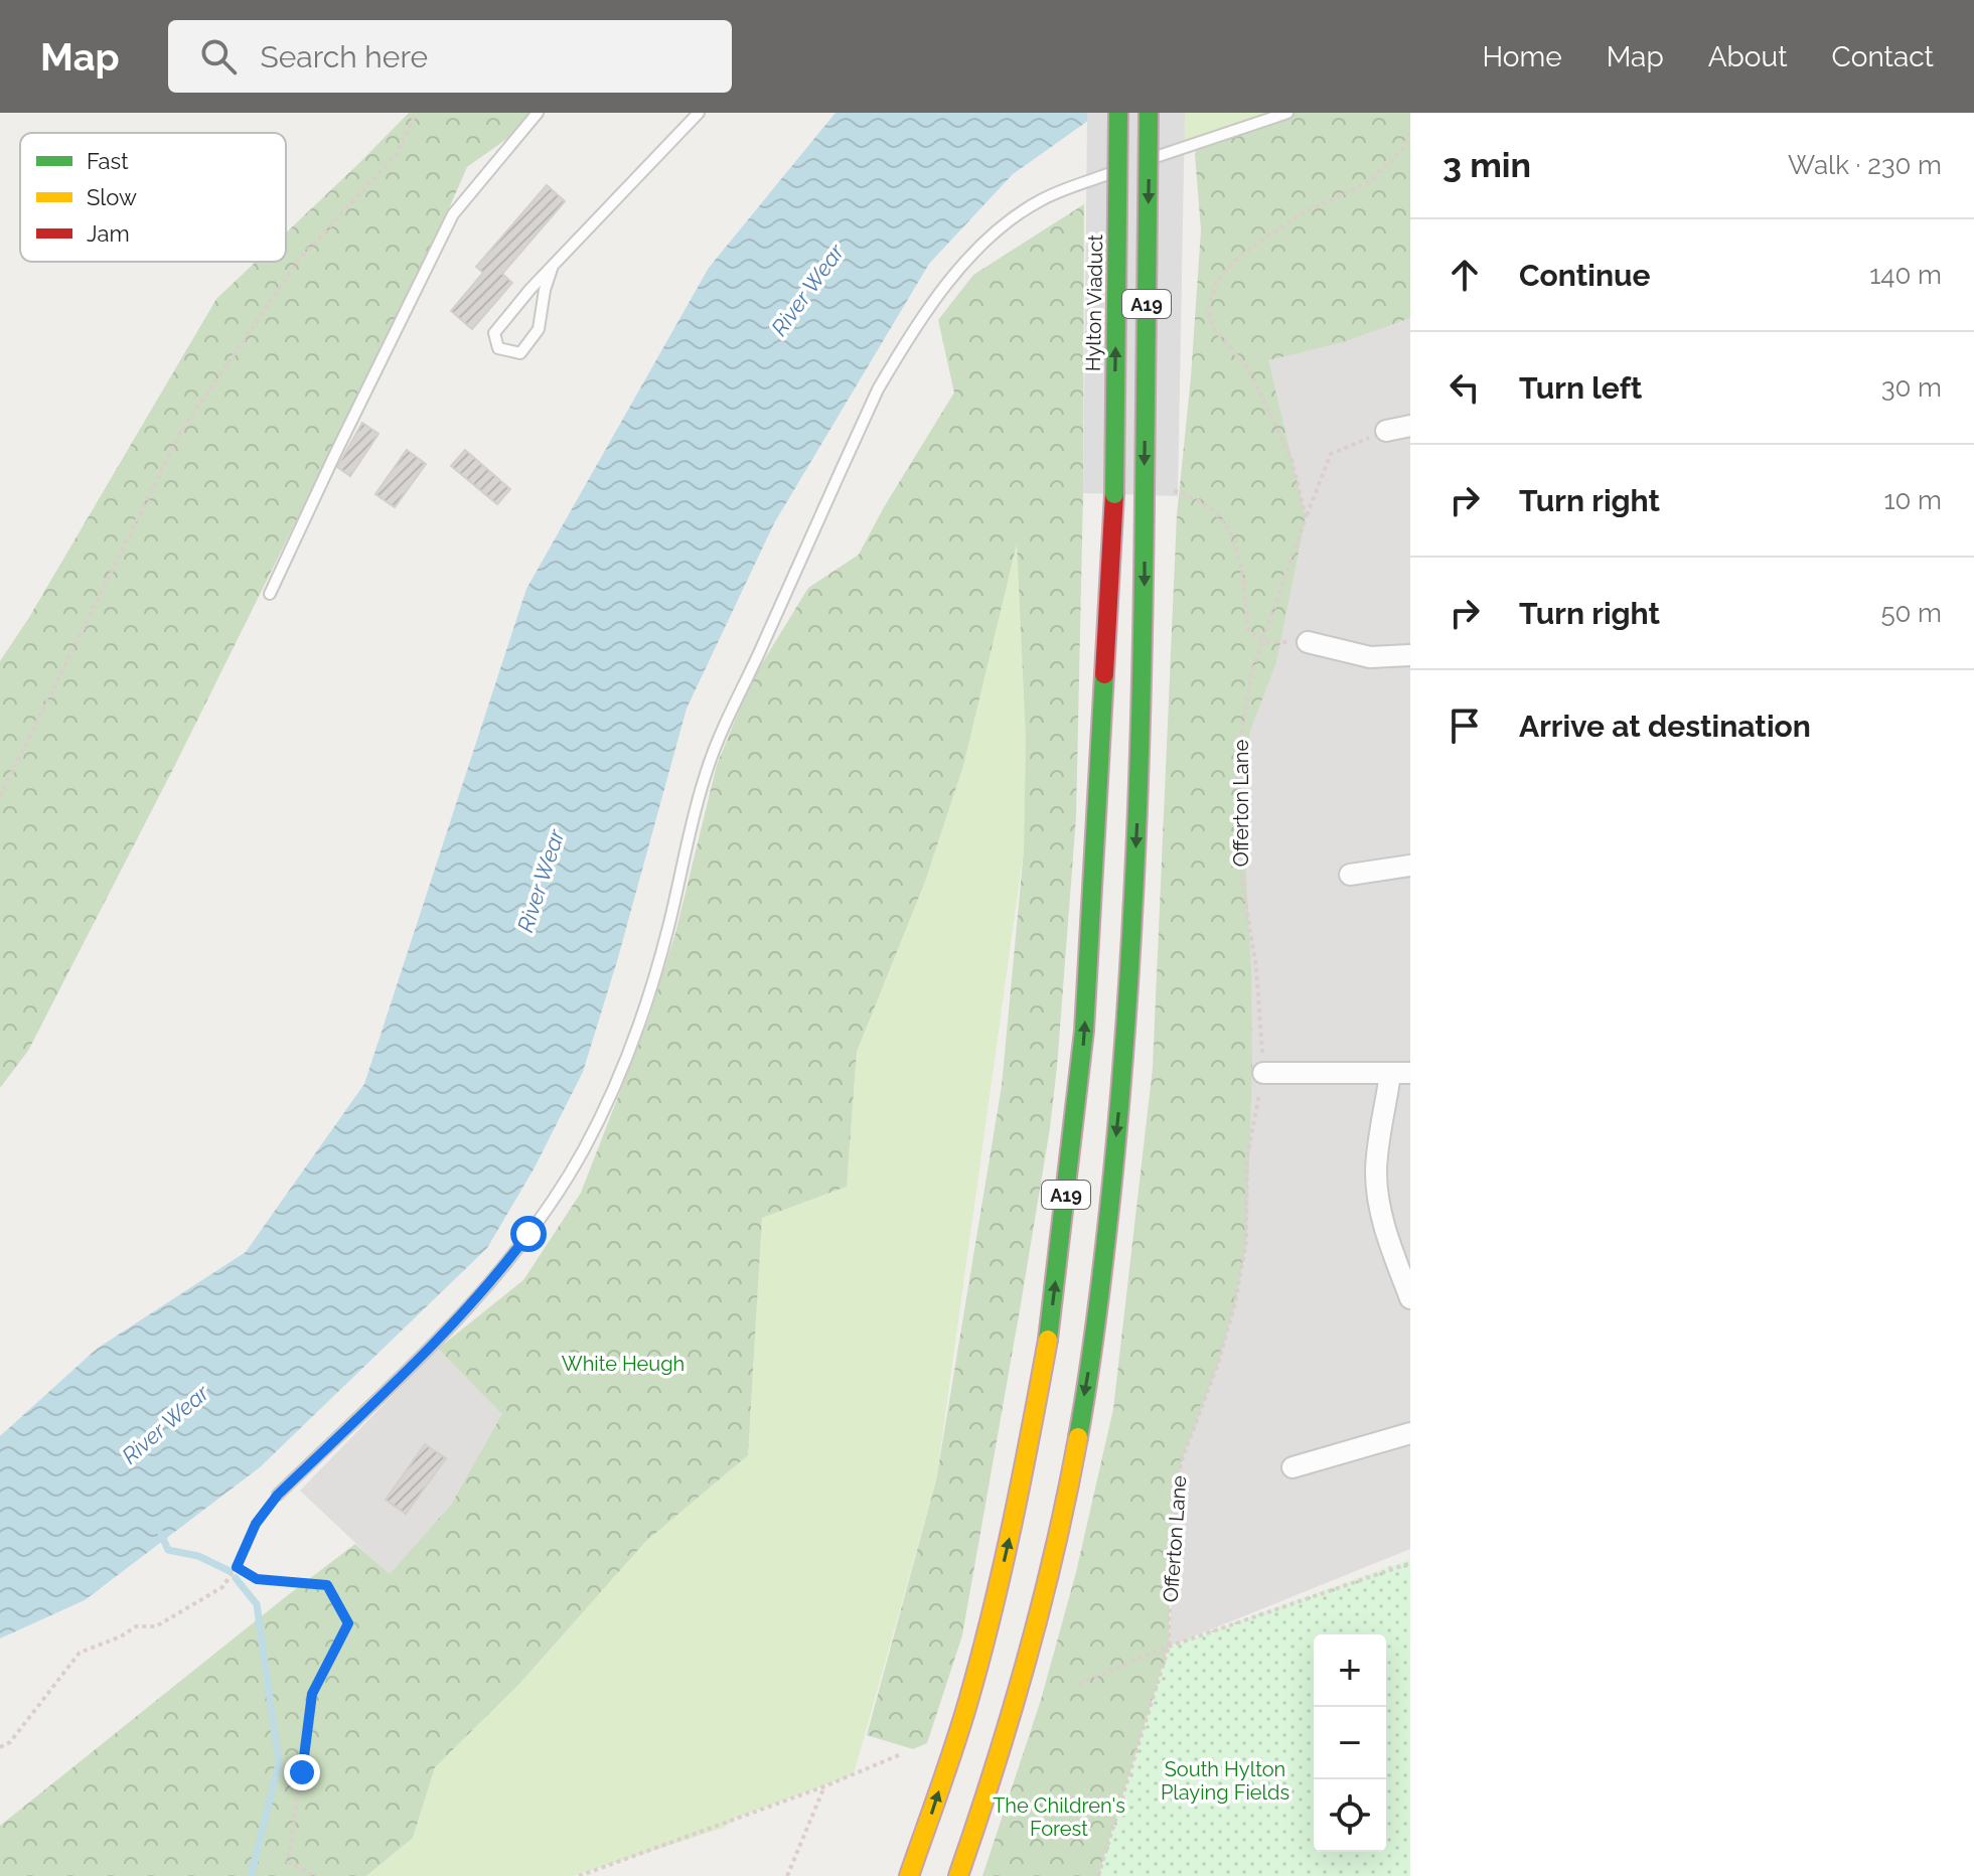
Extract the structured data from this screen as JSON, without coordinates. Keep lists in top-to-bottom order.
{
  "streets": {
    "highway": ["Hylton Viaduct", "A19"],
    "path": ["Offerton Lane"]
  },
  "water": ["River Wear"],
  "parks": ["White Heugh", "South Hylton Playing Fields", "The Children's Forest"],
  "legend": ["Fast", "Slow", "Jam"],
  "page": {
    "header": "Map",
    "search": "Search here",
    "nav": [
      "Home",
      "Map",
      "About",
      "Contact"
    ],
    "heading": ["3 min", "Walk · 230 m"],
    "list": [
      ["Continue", "140 m"],
      ["Turn left", "30 m"],
      ["Turn right", "10 m"],
      ["Turn right", "50 m"],
      "Arrive at destination"
    ],
    "map_buttons": ["+", "−"]
  }
}
